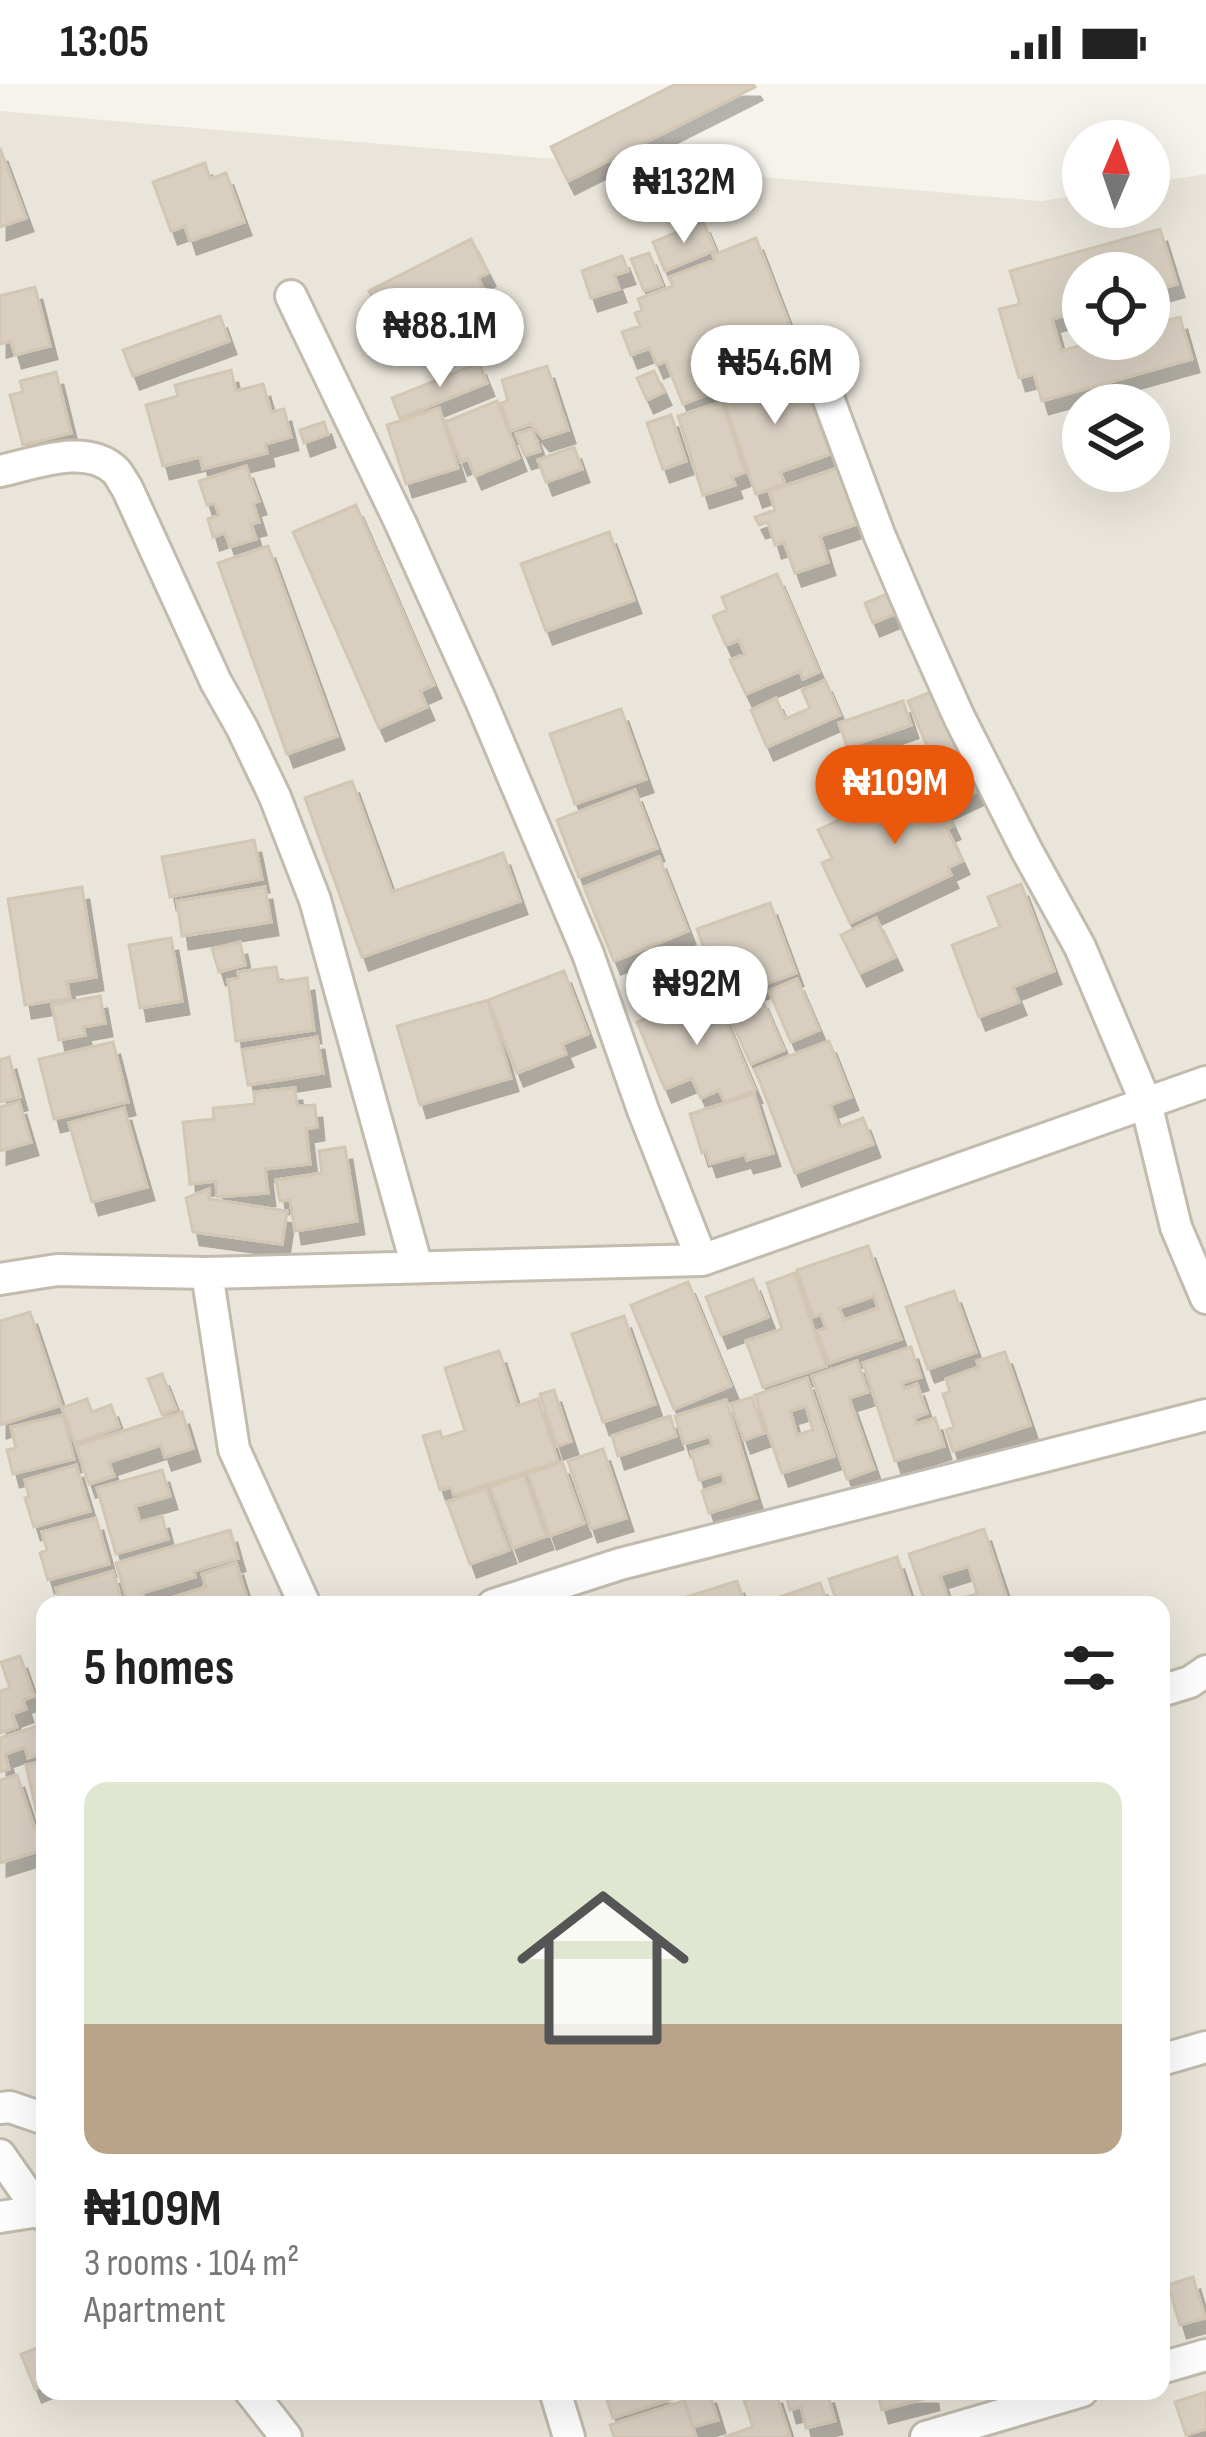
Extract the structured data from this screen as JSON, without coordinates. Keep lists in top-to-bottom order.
{
  "north": "top",
  "page": {
    "status": "13:05",
    "price": [
      "₦132M",
      "₦88.1M",
      "₦54.6M",
      "₦109M",
      "₦92M"
    ],
    "heading": "5 homes",
    "list": [
      {
        "name": "₦109M",
        "note": "3 rooms · 104 m² · Apartment"
      }
    ]
  }
}
